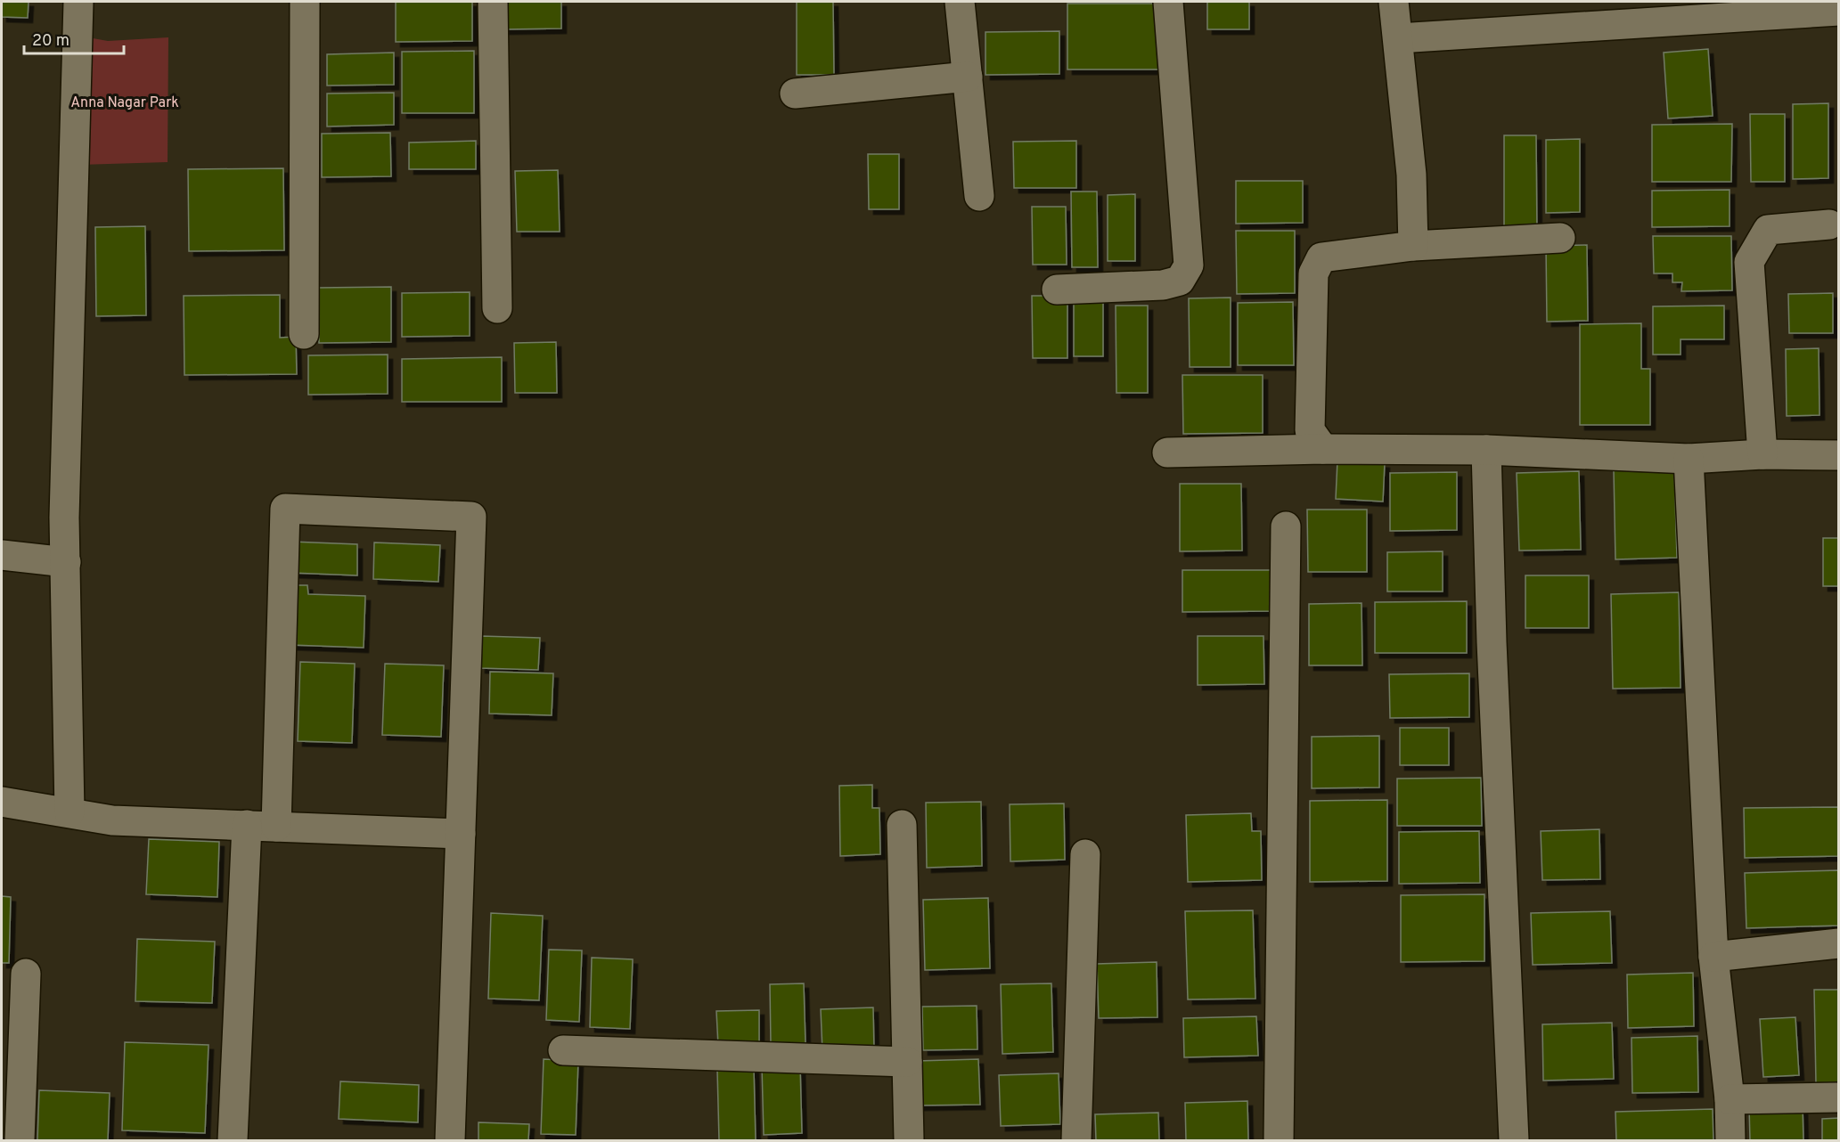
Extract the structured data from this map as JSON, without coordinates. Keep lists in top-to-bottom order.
{
  "parks": ["Anna Nagar Park"],
  "scale_bar": "20 m"
}
